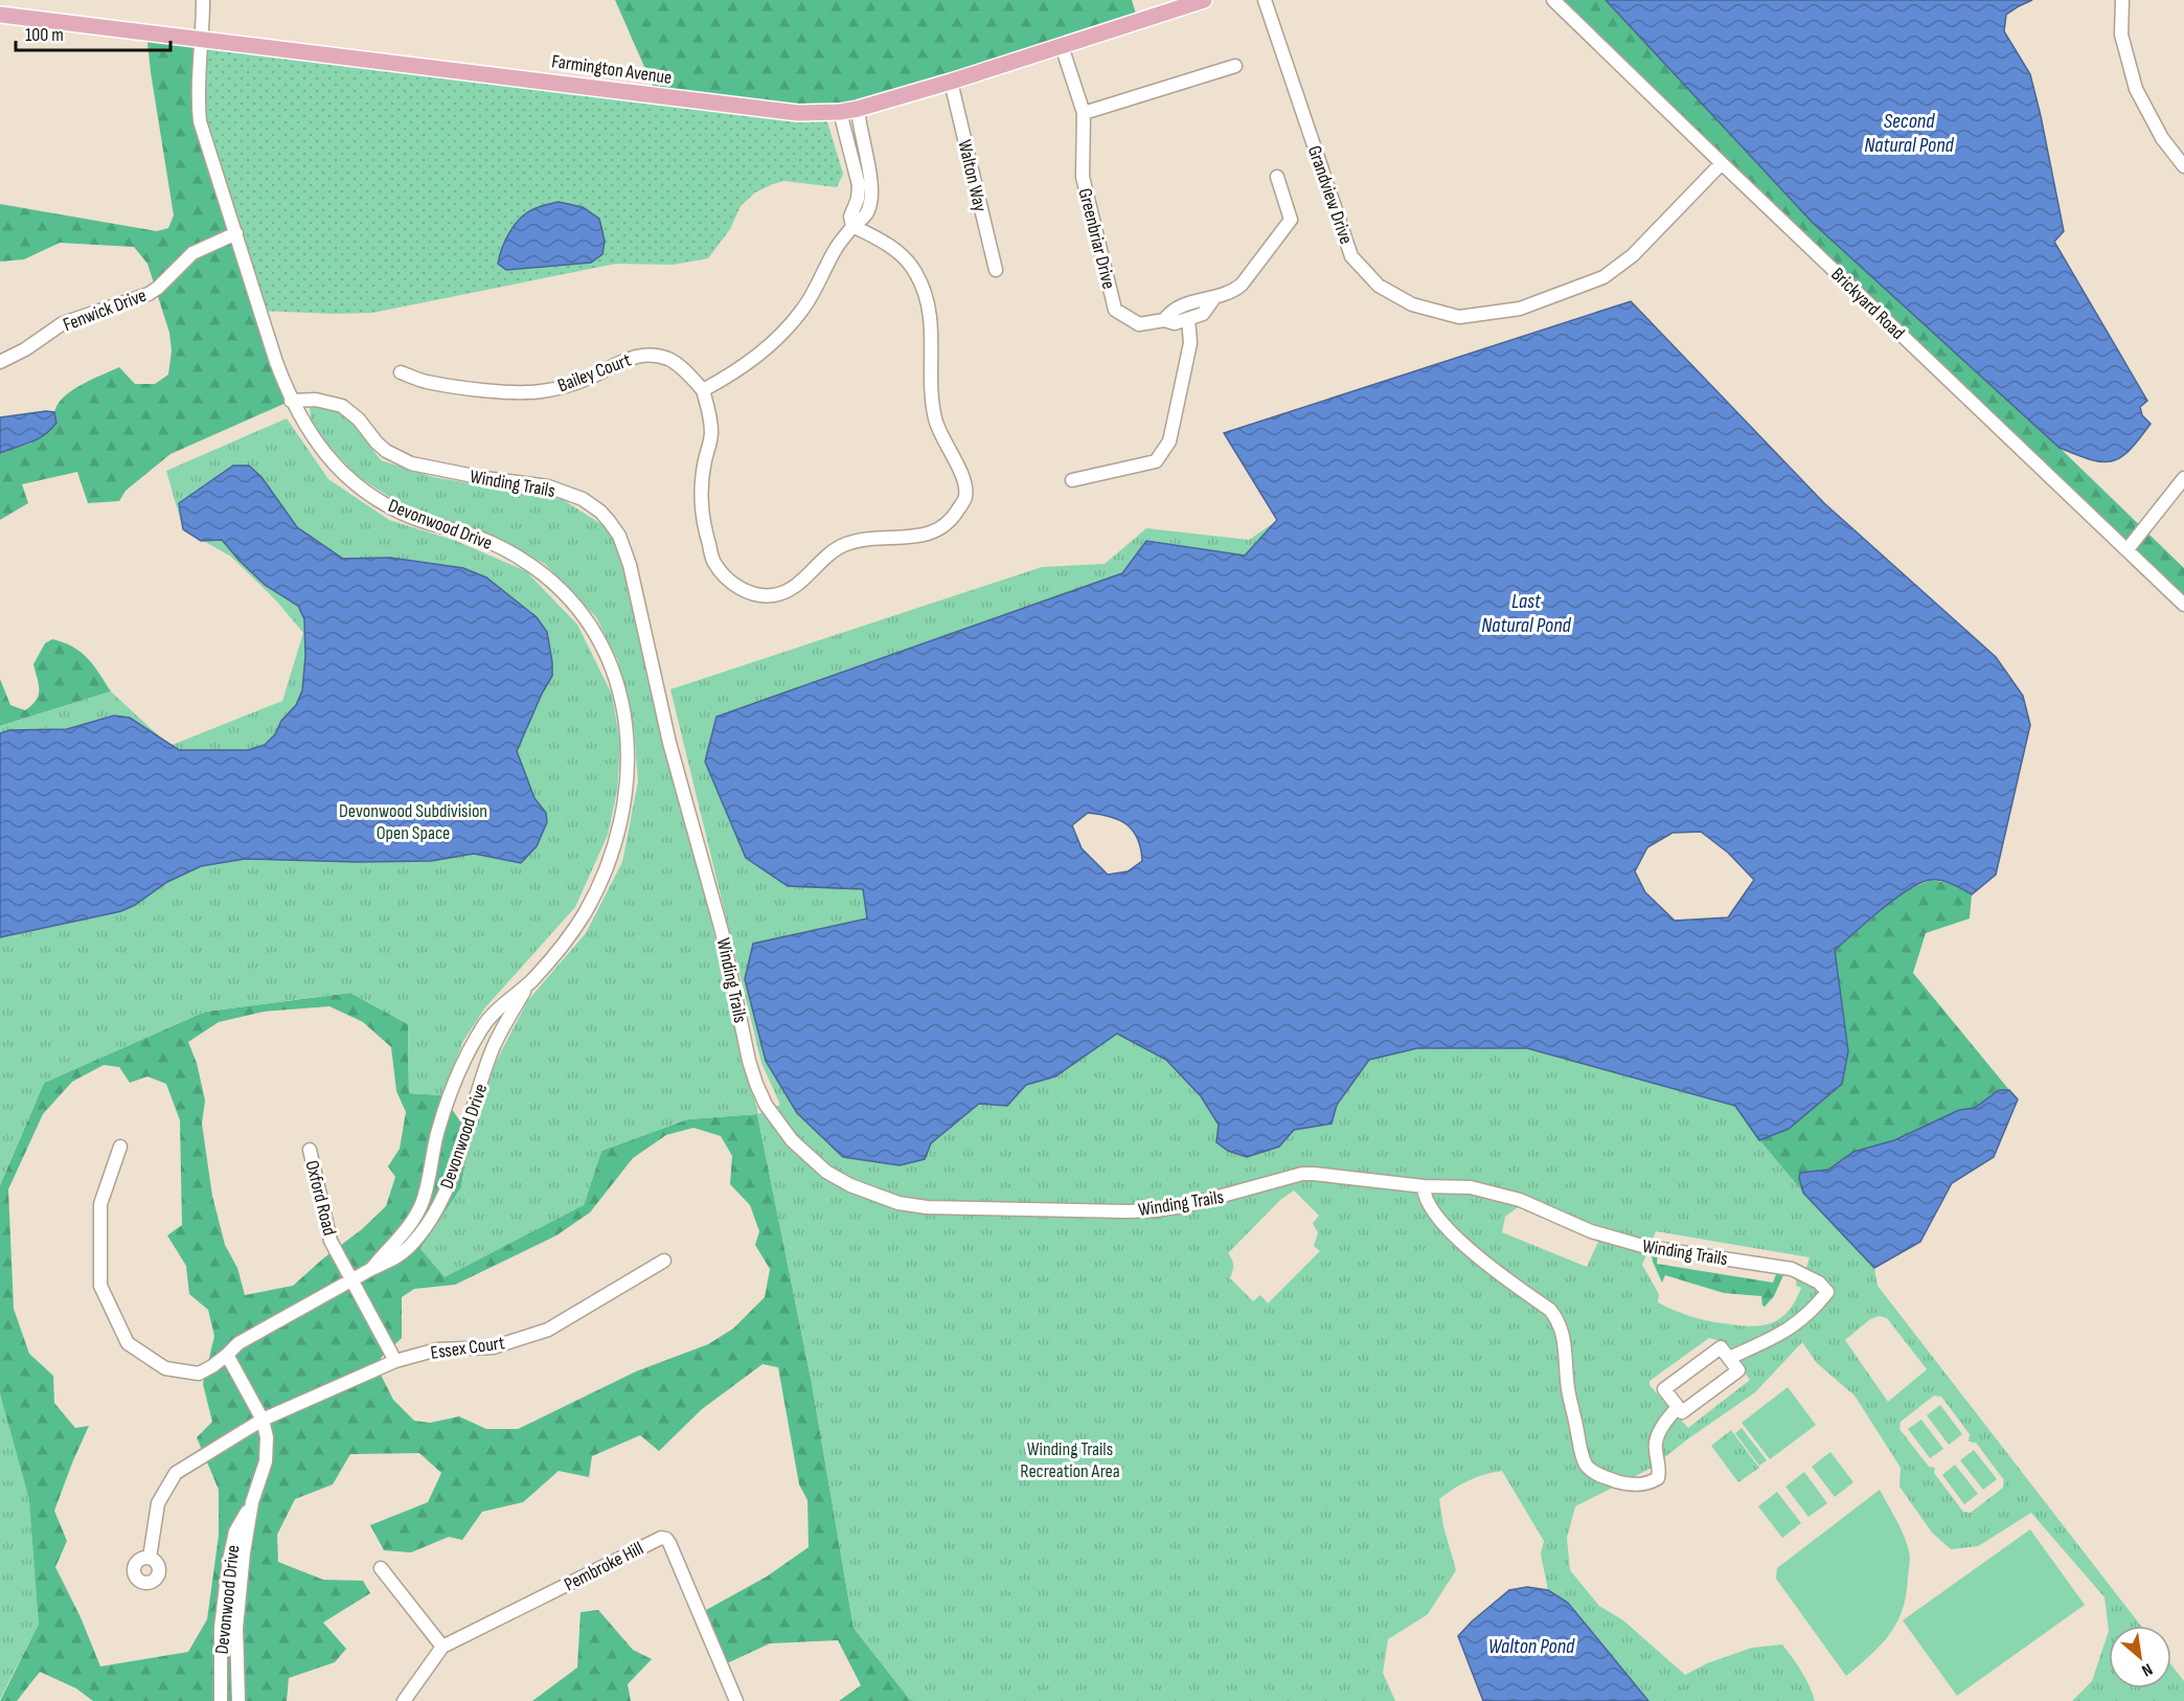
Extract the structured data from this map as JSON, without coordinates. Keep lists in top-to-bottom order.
{
  "streets": {
    "main road": ["Farmington Avenue"],
    "street": [
      "Walton Way",
      "Grandview Drive",
      "Greenbriar Drive",
      "Brickyard Road",
      "Fenwick Drive",
      "Bailey Court",
      "Winding Trails",
      "Devonwood Drive",
      "Oxford Road",
      "Essex Court",
      "Pembroke Hill"
    ]
  },
  "crossings": [
    ["Farmington Avenue", "Walton Way"],
    ["Farmington Avenue", "Greenbriar Drive"],
    ["Farmington Avenue", "Devonwood Drive"],
    ["Grandview Drive", "Brickyard Road"],
    ["Fenwick Drive", "Devonwood Drive"],
    ["Winding Trails", "Devonwood Drive"],
    ["Devonwood Drive", "Oxford Road"],
    ["Devonwood Drive", "Essex Court"],
    ["Oxford Road", "Essex Court"]
  ],
  "water": ["Second Natural Pond", "Last Natural Pond", "Walton Pond"],
  "parks": ["Devonwood Subdivision Open Space", "Winding Trails Recreation Area"],
  "scale_bar": "100 m",
  "north": "bottom right"
}
